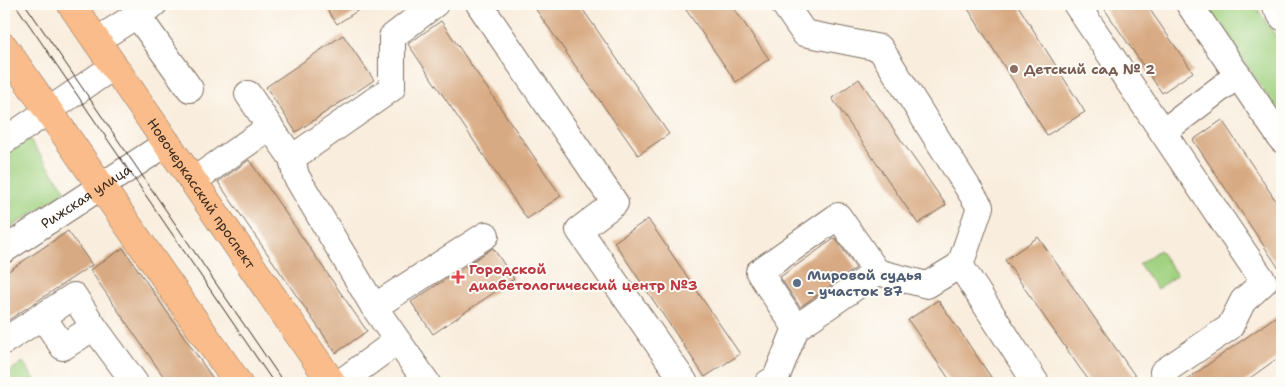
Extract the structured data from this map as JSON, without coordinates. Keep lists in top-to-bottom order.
{
  "streets": {
    "main road": ["Новочеркасский проспект"],
    "street": ["Рижская улица"]
  },
  "crossings": [
    ["Новочеркасский проспект", "Рижская улица"]
  ],
  "places": {
    "other": ["Детский сад № 2", "Мировой судья - участок 87"],
    "health": ["Городской диабетологический центр №3"]
  }
}
